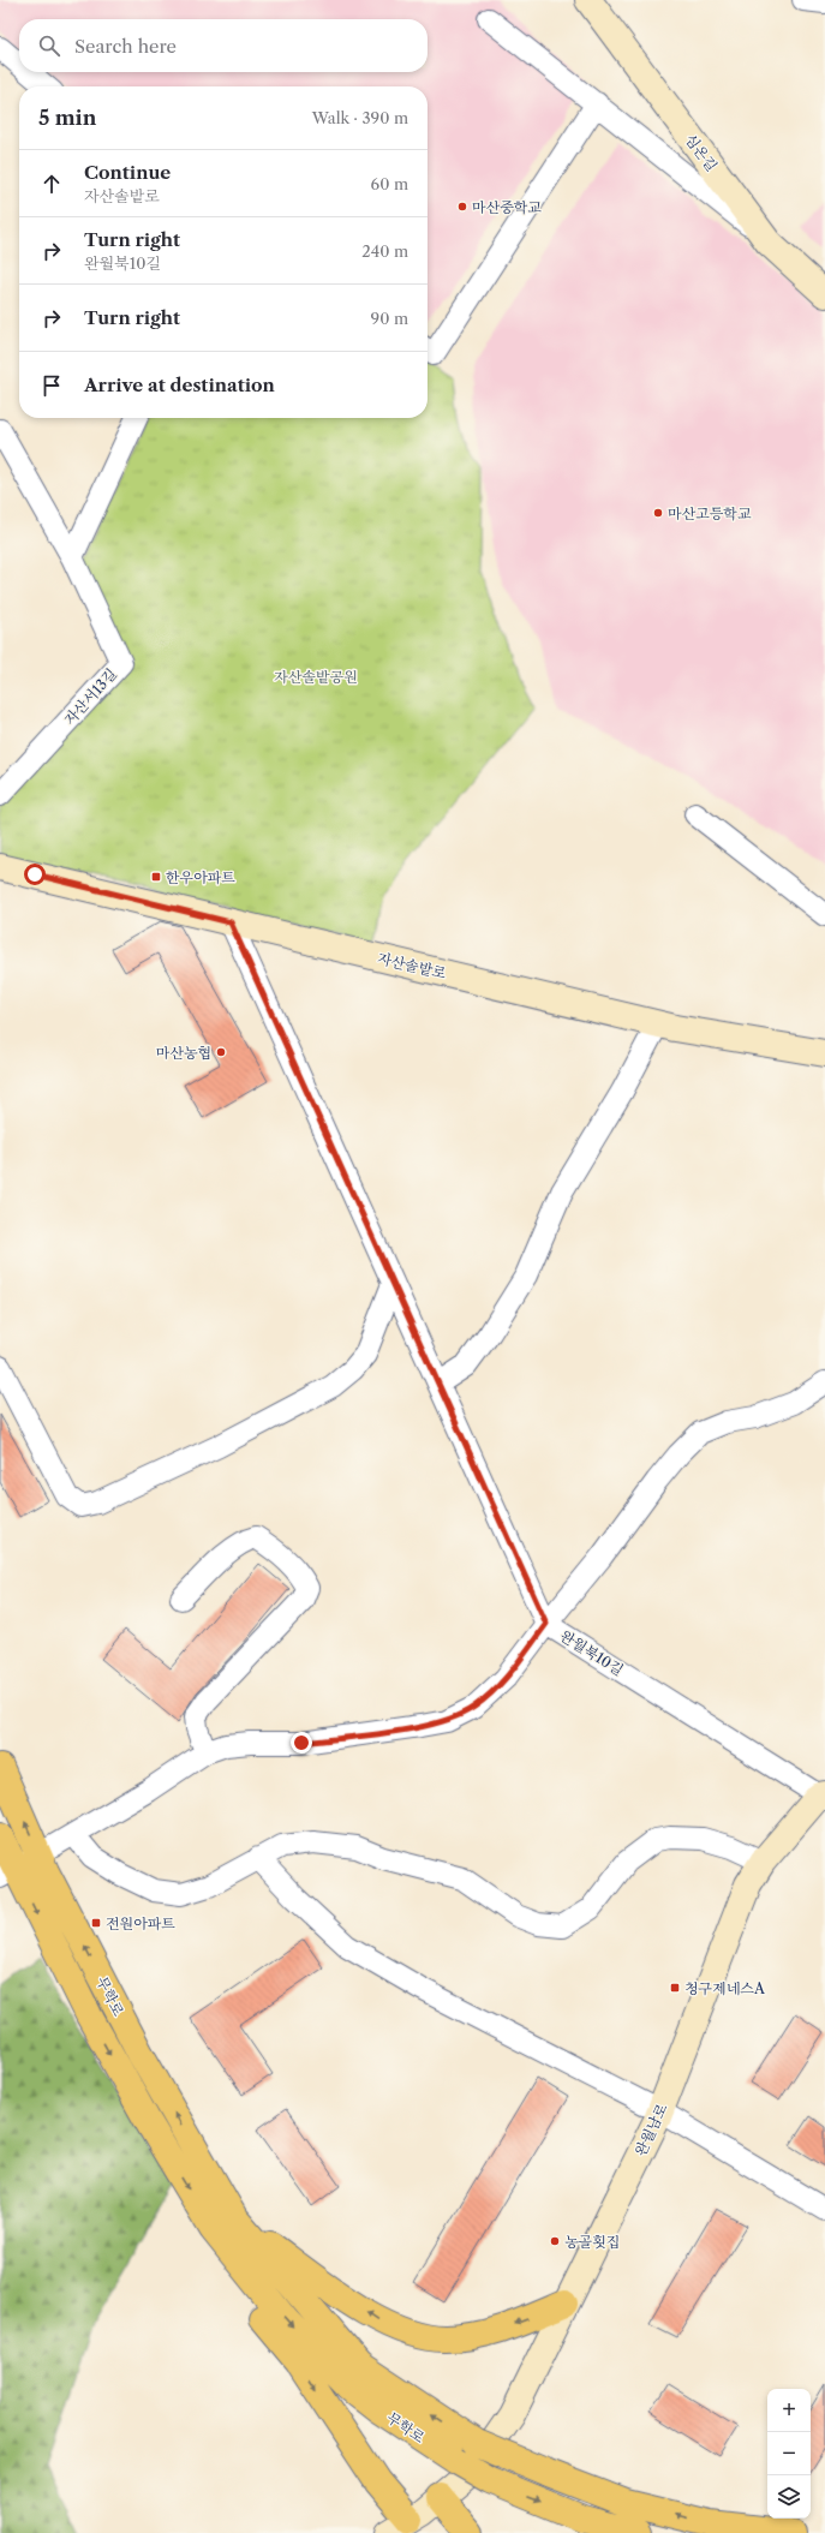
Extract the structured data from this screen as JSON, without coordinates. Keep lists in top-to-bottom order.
{
  "streets": {
    "main road": [
      "심온길",
      "자산솔밭로",
      "무학로",
      "완월남로"
    ],
    "street": ["자산서13길", "완월북10길"]
  },
  "crossings": [
    ["자산솔밭로", "완월북10길"],
    ["완월북10길", "완월남로"],
    ["무학로", "완월남로"]
  ],
  "parks": ["자산솔밭공원"],
  "places": {
    "other": [
      "마산중학교",
      "마산고등학교",
      "마산농협",
      "농골횟집"
    ],
    "transit": ["한우아파트", "전원아파트", "청구제네스A"]
  },
  "page": {
    "search": "Search here",
    "heading": ["5 min", "Walk · 390 m"],
    "list": [
      ["Continue", "자산솔밭로", "60 m"],
      ["Turn right", "완월북10길", "240 m"],
      ["Turn right", "90 m"],
      "Arrive at destination"
    ],
    "map_buttons": ["+", "−"]
  }
}
